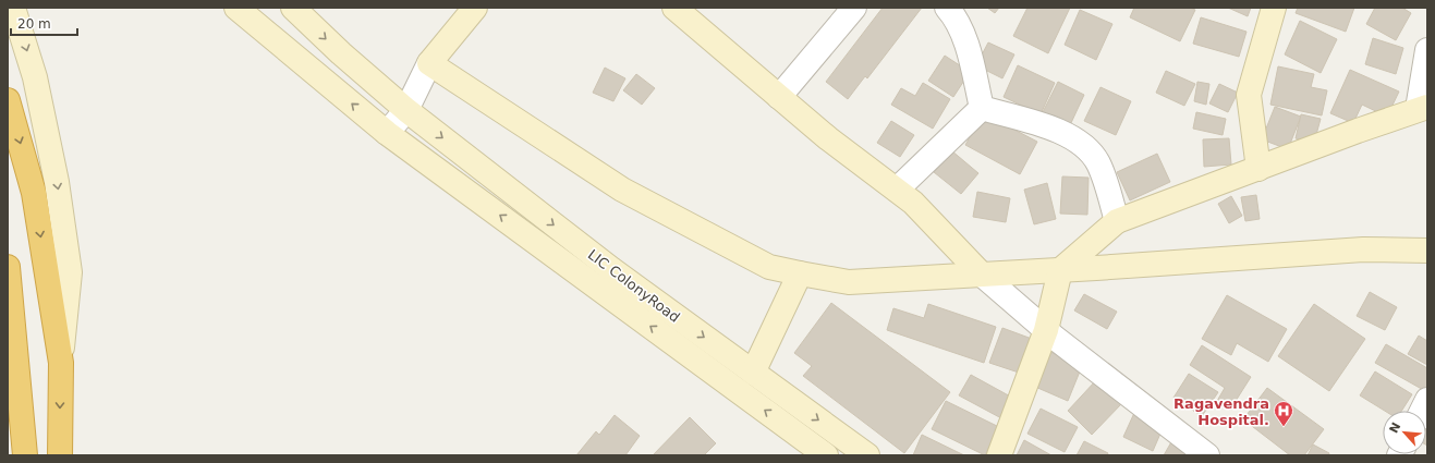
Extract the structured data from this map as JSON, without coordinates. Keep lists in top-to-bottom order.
{
  "streets": {
    "street": ["LIC ColonyRoad"]
  },
  "places": {
    "hospital": ["Ragavendra Hospital."]
  },
  "scale_bar": "20 m",
  "north": "top left"
}
